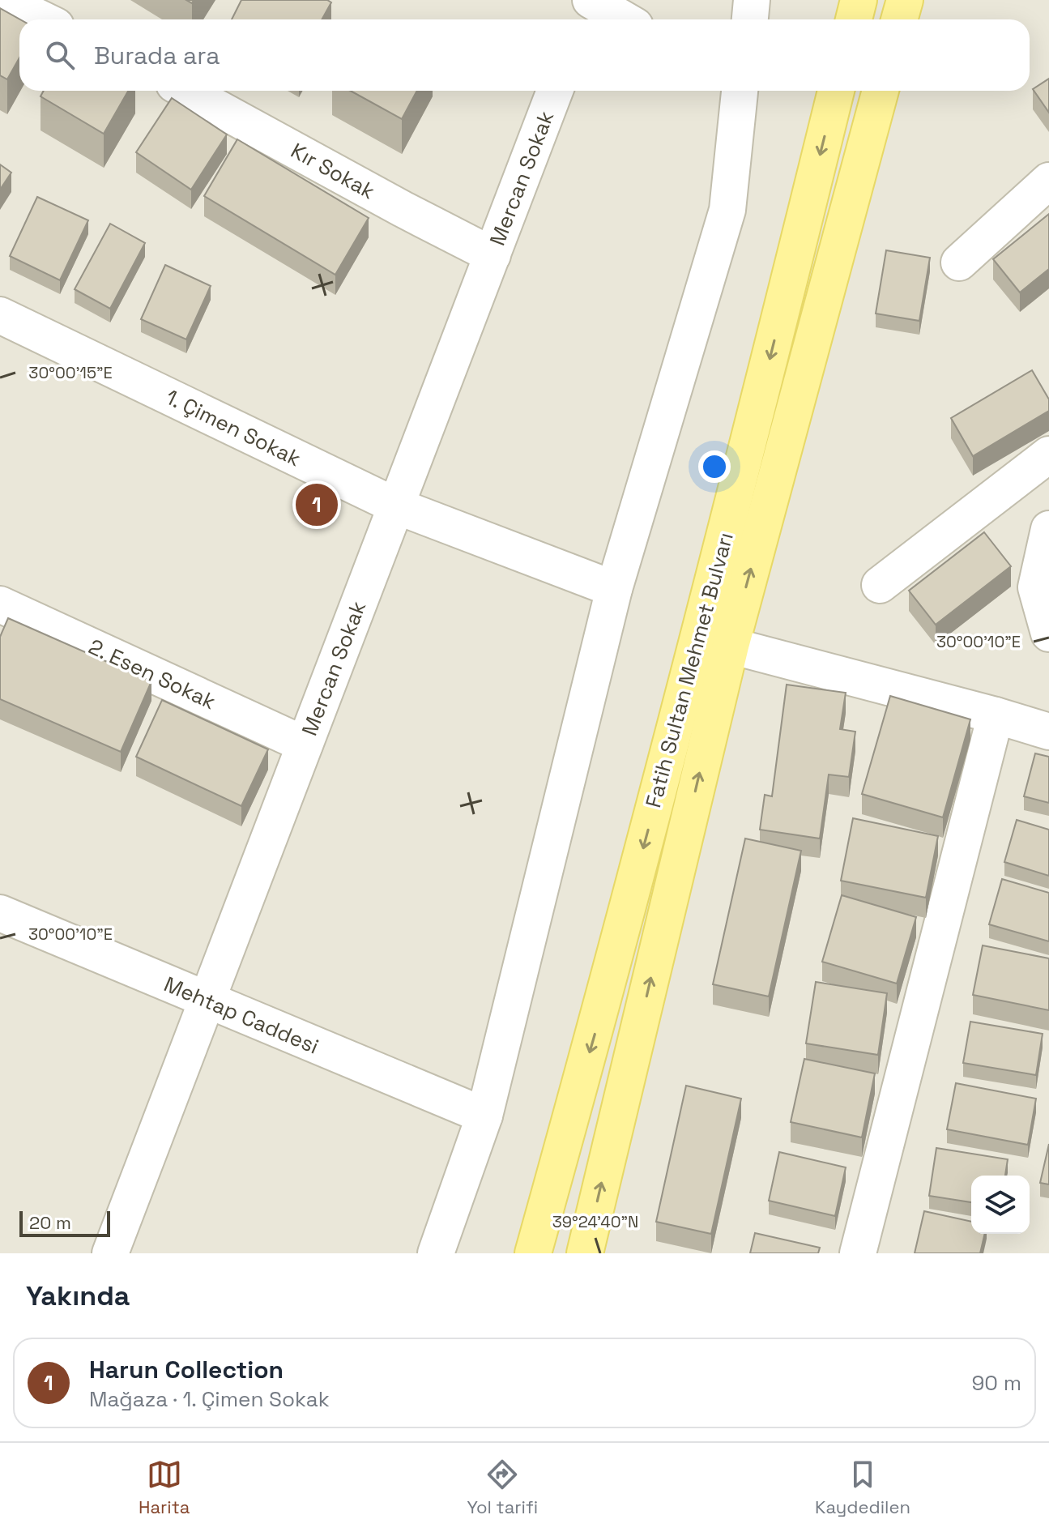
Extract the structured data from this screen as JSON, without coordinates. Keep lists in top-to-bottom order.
{
  "streets": {
    "main road": ["Fatih Sultan Mehmet Bulvarı"],
    "street": [
      "Kır Sokak",
      "Mercan Sokak",
      "1. Çimen Sokak",
      "2. Esen Sokak",
      "Mehtap Caddesi"
    ]
  },
  "crossings": [
    ["Kır Sokak", "Mercan Sokak"],
    ["Mercan Sokak", "1. Çimen Sokak"],
    ["Mercan Sokak", "2. Esen Sokak"],
    ["Mercan Sokak", "Mehtap Caddesi"]
  ],
  "scale_bar": "20 m",
  "page": {
    "search": "Burada ara",
    "pins": "1",
    "scale": "20 m",
    "heading": "Yakında",
    "list": [
      {
        "mark": "1",
        "name": "Harun Collection",
        "note": "Mağaza · 1. Çimen Sokak",
        "value": "90 m"
      }
    ],
    "nav": ["Harita", "Yol tarifi", "Kaydedilen"]
  },
  "coordinates": ["30°00'15\"E", "30°00'10\"E", "39°24'40\"N"]
}
